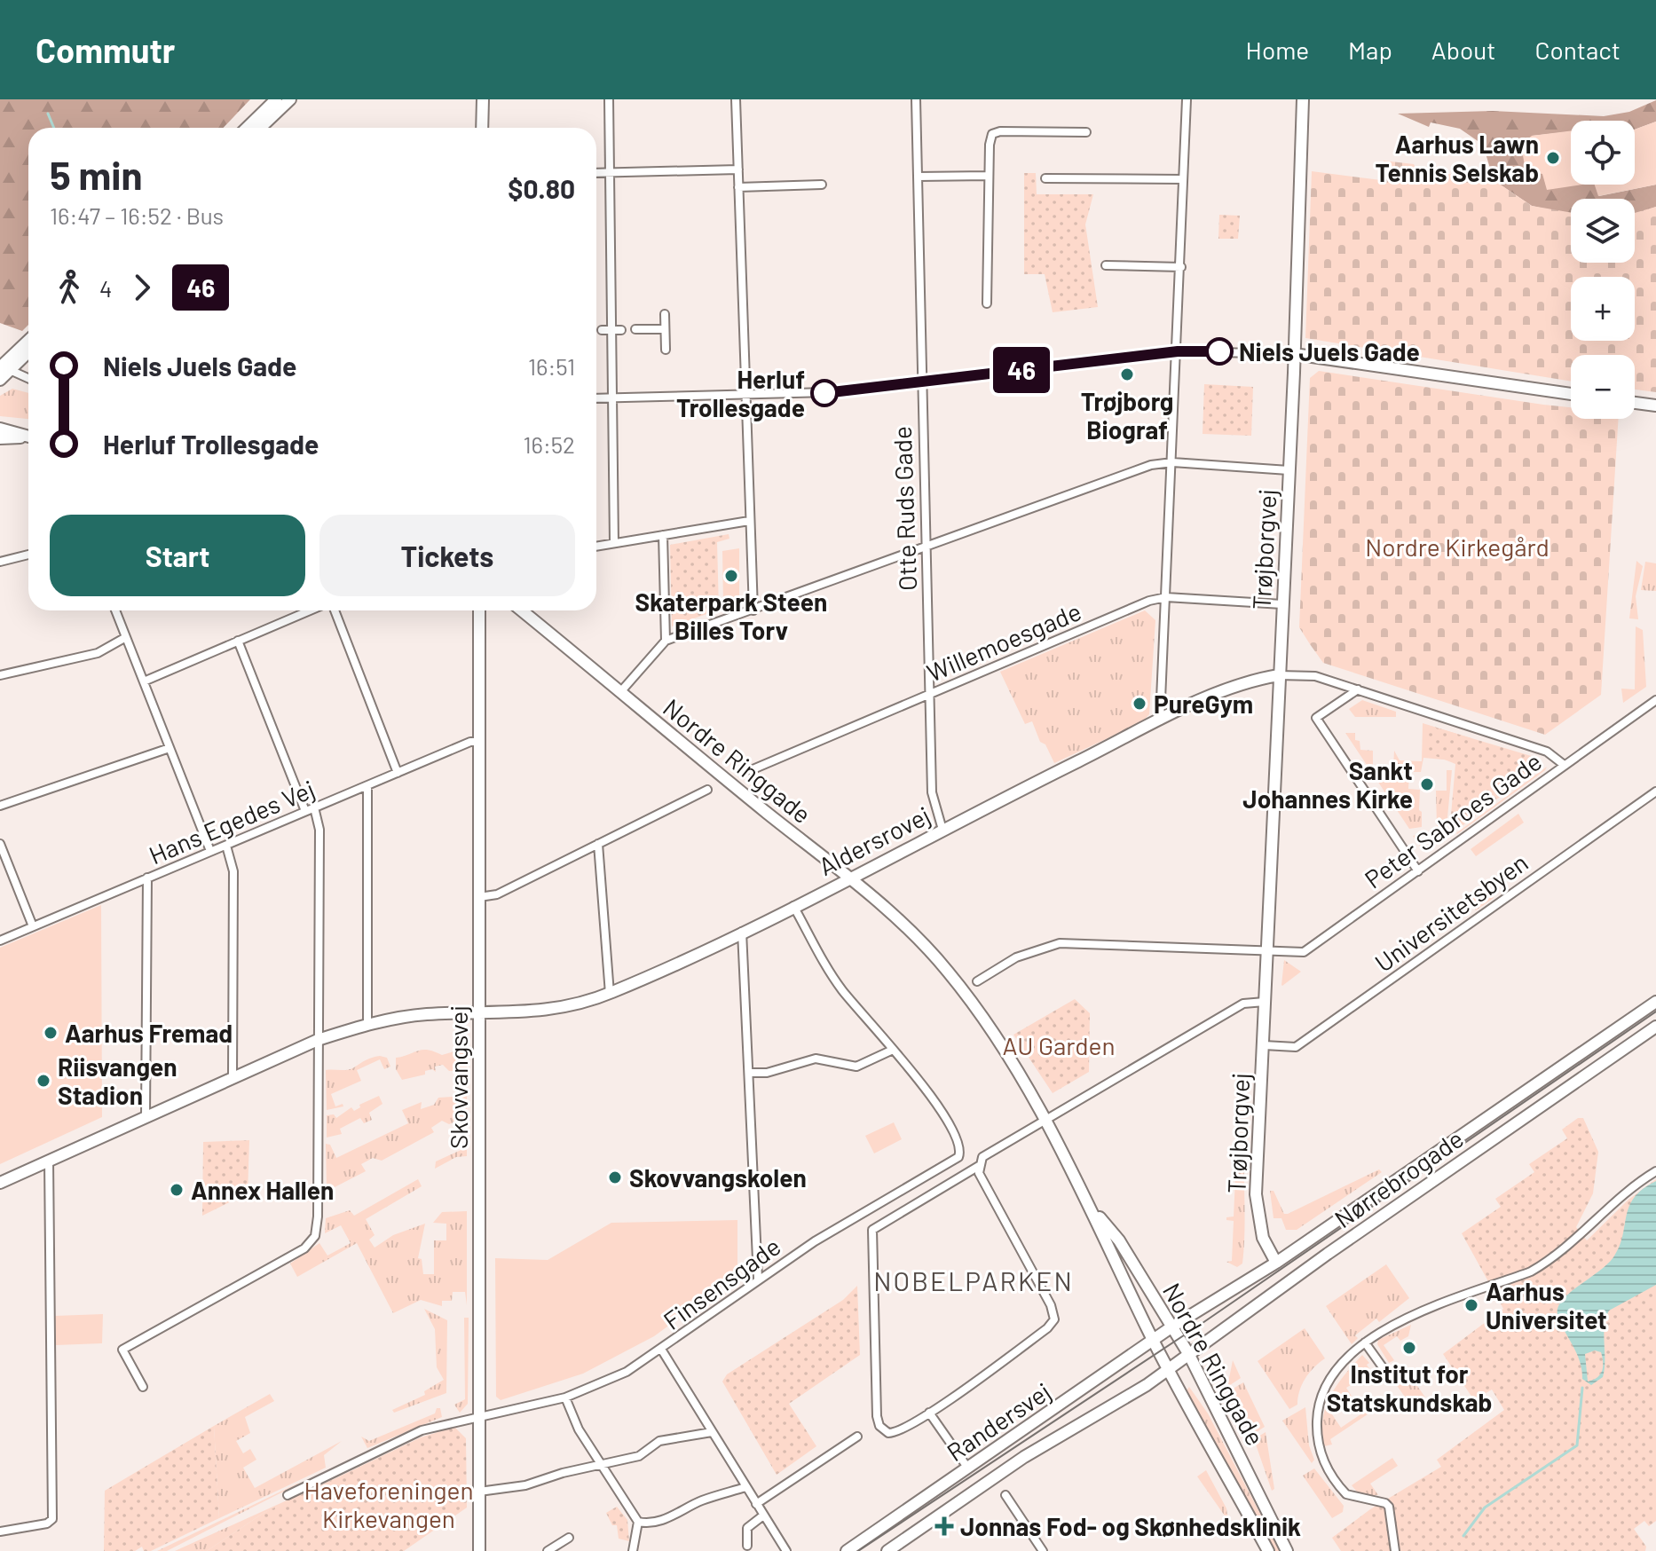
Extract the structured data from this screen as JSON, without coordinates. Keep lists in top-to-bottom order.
{
  "streets": {
    "street": [
      "Otte Ruds Gade",
      "Trøjborgvej",
      "Willemoesgade",
      "Nordre Ringgade",
      "Peter Sabroes Gade",
      "Hans Egedes Vej",
      "Aldersrovej",
      "Universitetsbyen",
      "Skovvangsvej",
      "Nørrebrogade",
      "Finsensgade",
      "Randersvej"
    ]
  },
  "crossings": [
    ["Otte Ruds Gade", "Willemoesgade"],
    ["Otte Ruds Gade", "Aldersrovej"],
    ["Trøjborgvej", "Willemoesgade"],
    ["Trøjborgvej", "Peter Sabroes Gade"],
    ["Trøjborgvej", "Aldersrovej"],
    ["Trøjborgvej", "Universitetsbyen"],
    ["Trøjborgvej", "Nørrebrogade"],
    ["Nordre Ringgade", "Aldersrovej"],
    ["Nordre Ringgade", "Nørrebrogade"],
    ["Nordre Ringgade", "Randersvej"],
    ["Hans Egedes Vej", "Skovvangsvej"],
    ["Aldersrovej", "Skovvangsvej"],
    ["Skovvangsvej", "Finsensgade"],
    ["Nørrebrogade", "Randersvej"]
  ],
  "districts": ["NOBELPARKEN"],
  "parks": ["Nordre Kirkegård", "AU Garden", "Haveforeningen Kirkevangen"],
  "places": {
    "other": [
      "Aarhus Lawn Tennis Selskab",
      "Niels Juels Gade",
      "Trøjborg Biograf",
      "Herluf Trollesgade",
      "Skaterpark Steen Billes Torv",
      "PureGym",
      "Sankt Johannes Kirke",
      "Aarhus Fremad",
      "Riisvangen Stadion",
      "Skovvangskolen",
      "Annex Hallen",
      "Aarhus Universitet",
      "Institut for Statskundskab"
    ],
    "health": ["Jonnas Fod- og Skønhedsklinik"]
  },
  "lines": ["bus line 46"],
  "page": {
    "header": "Commutr",
    "nav": [
      "Home",
      "Map",
      "About",
      "Contact"
    ],
    "on_map": "46",
    "map_buttons": ["+", "−"],
    "heading": ["5 min", "16:47 – 16:52 · Bus", "$0.80"],
    "legs": ["4", "46"],
    "list": [
      {
        "name": "Niels Juels Gade",
        "value": "16:51"
      },
      {
        "name": "Herluf Trollesgade",
        "value": "16:52"
      }
    ],
    "buttons": ["Start", "Tickets"]
  }
}
